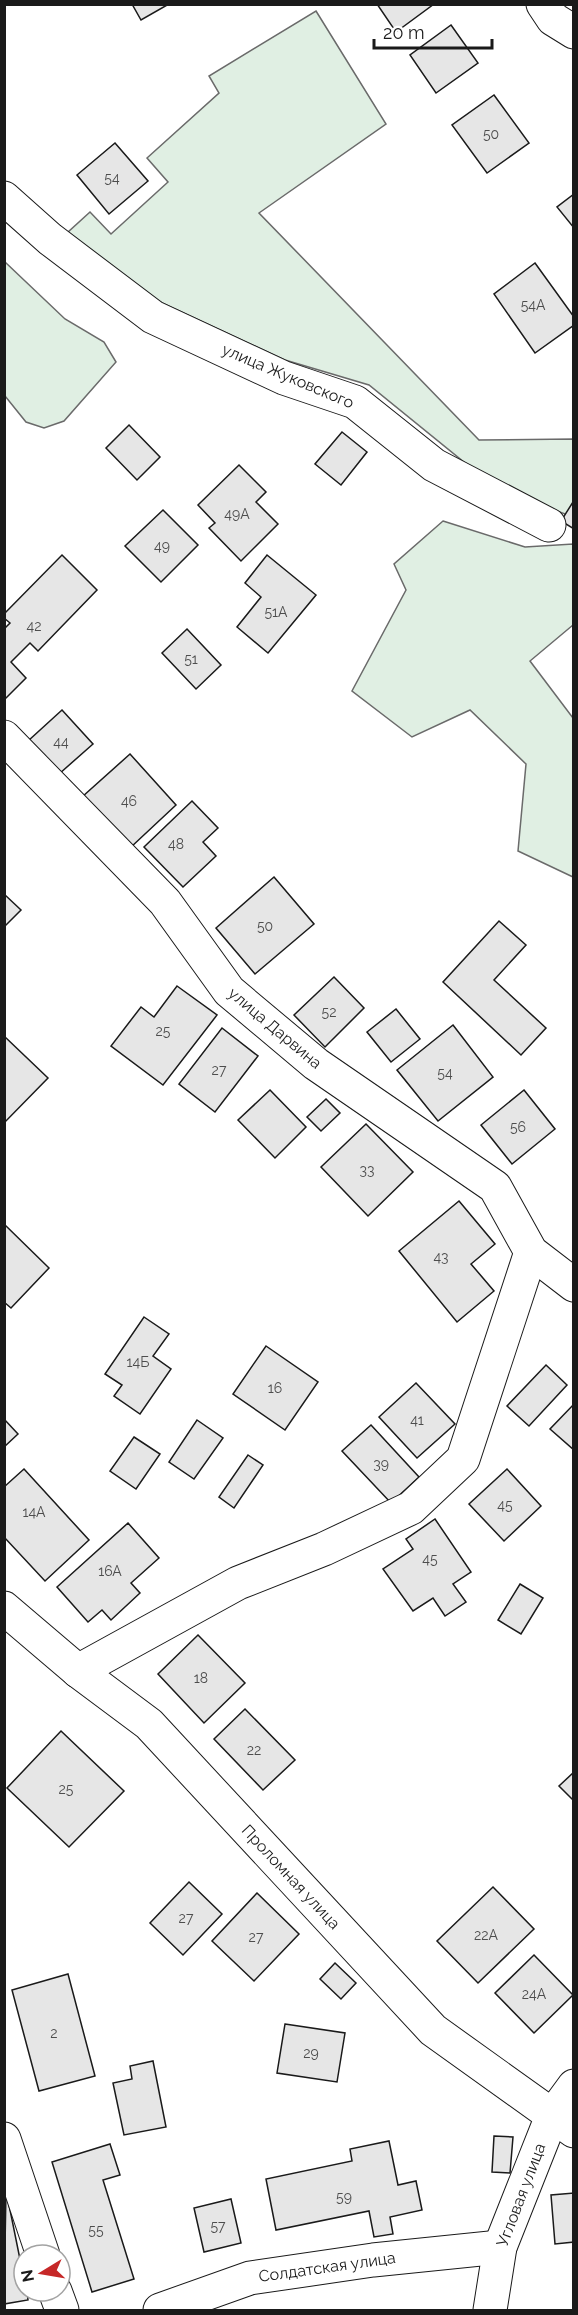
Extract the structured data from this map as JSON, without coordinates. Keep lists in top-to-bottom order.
{
  "streets": {
    "street": [
      "улица Жуковского",
      "улица Дарвина",
      "Проломная улица",
      "Угловая улица",
      "Солдатская улица"
    ]
  },
  "crossings": [
    ["Проломная улица", "Угловая улица"],
    ["Угловая улица", "Солдатская улица"]
  ],
  "house_numbers": [
    "50",
    "54",
    "54А",
    "49А",
    "49",
    "51А",
    "42",
    "51",
    "44",
    "46",
    "48",
    "50",
    "52",
    "25",
    "27",
    "54",
    "56",
    "33",
    "43",
    "14Б",
    "16",
    "41",
    "39",
    "45",
    "14А",
    "45",
    "16А",
    "18",
    "22",
    "25",
    "27",
    "22А",
    "27",
    "24А",
    "2",
    "29",
    "59",
    "57",
    "55"
  ],
  "scale_bar": "20 m",
  "north": "left"
}
